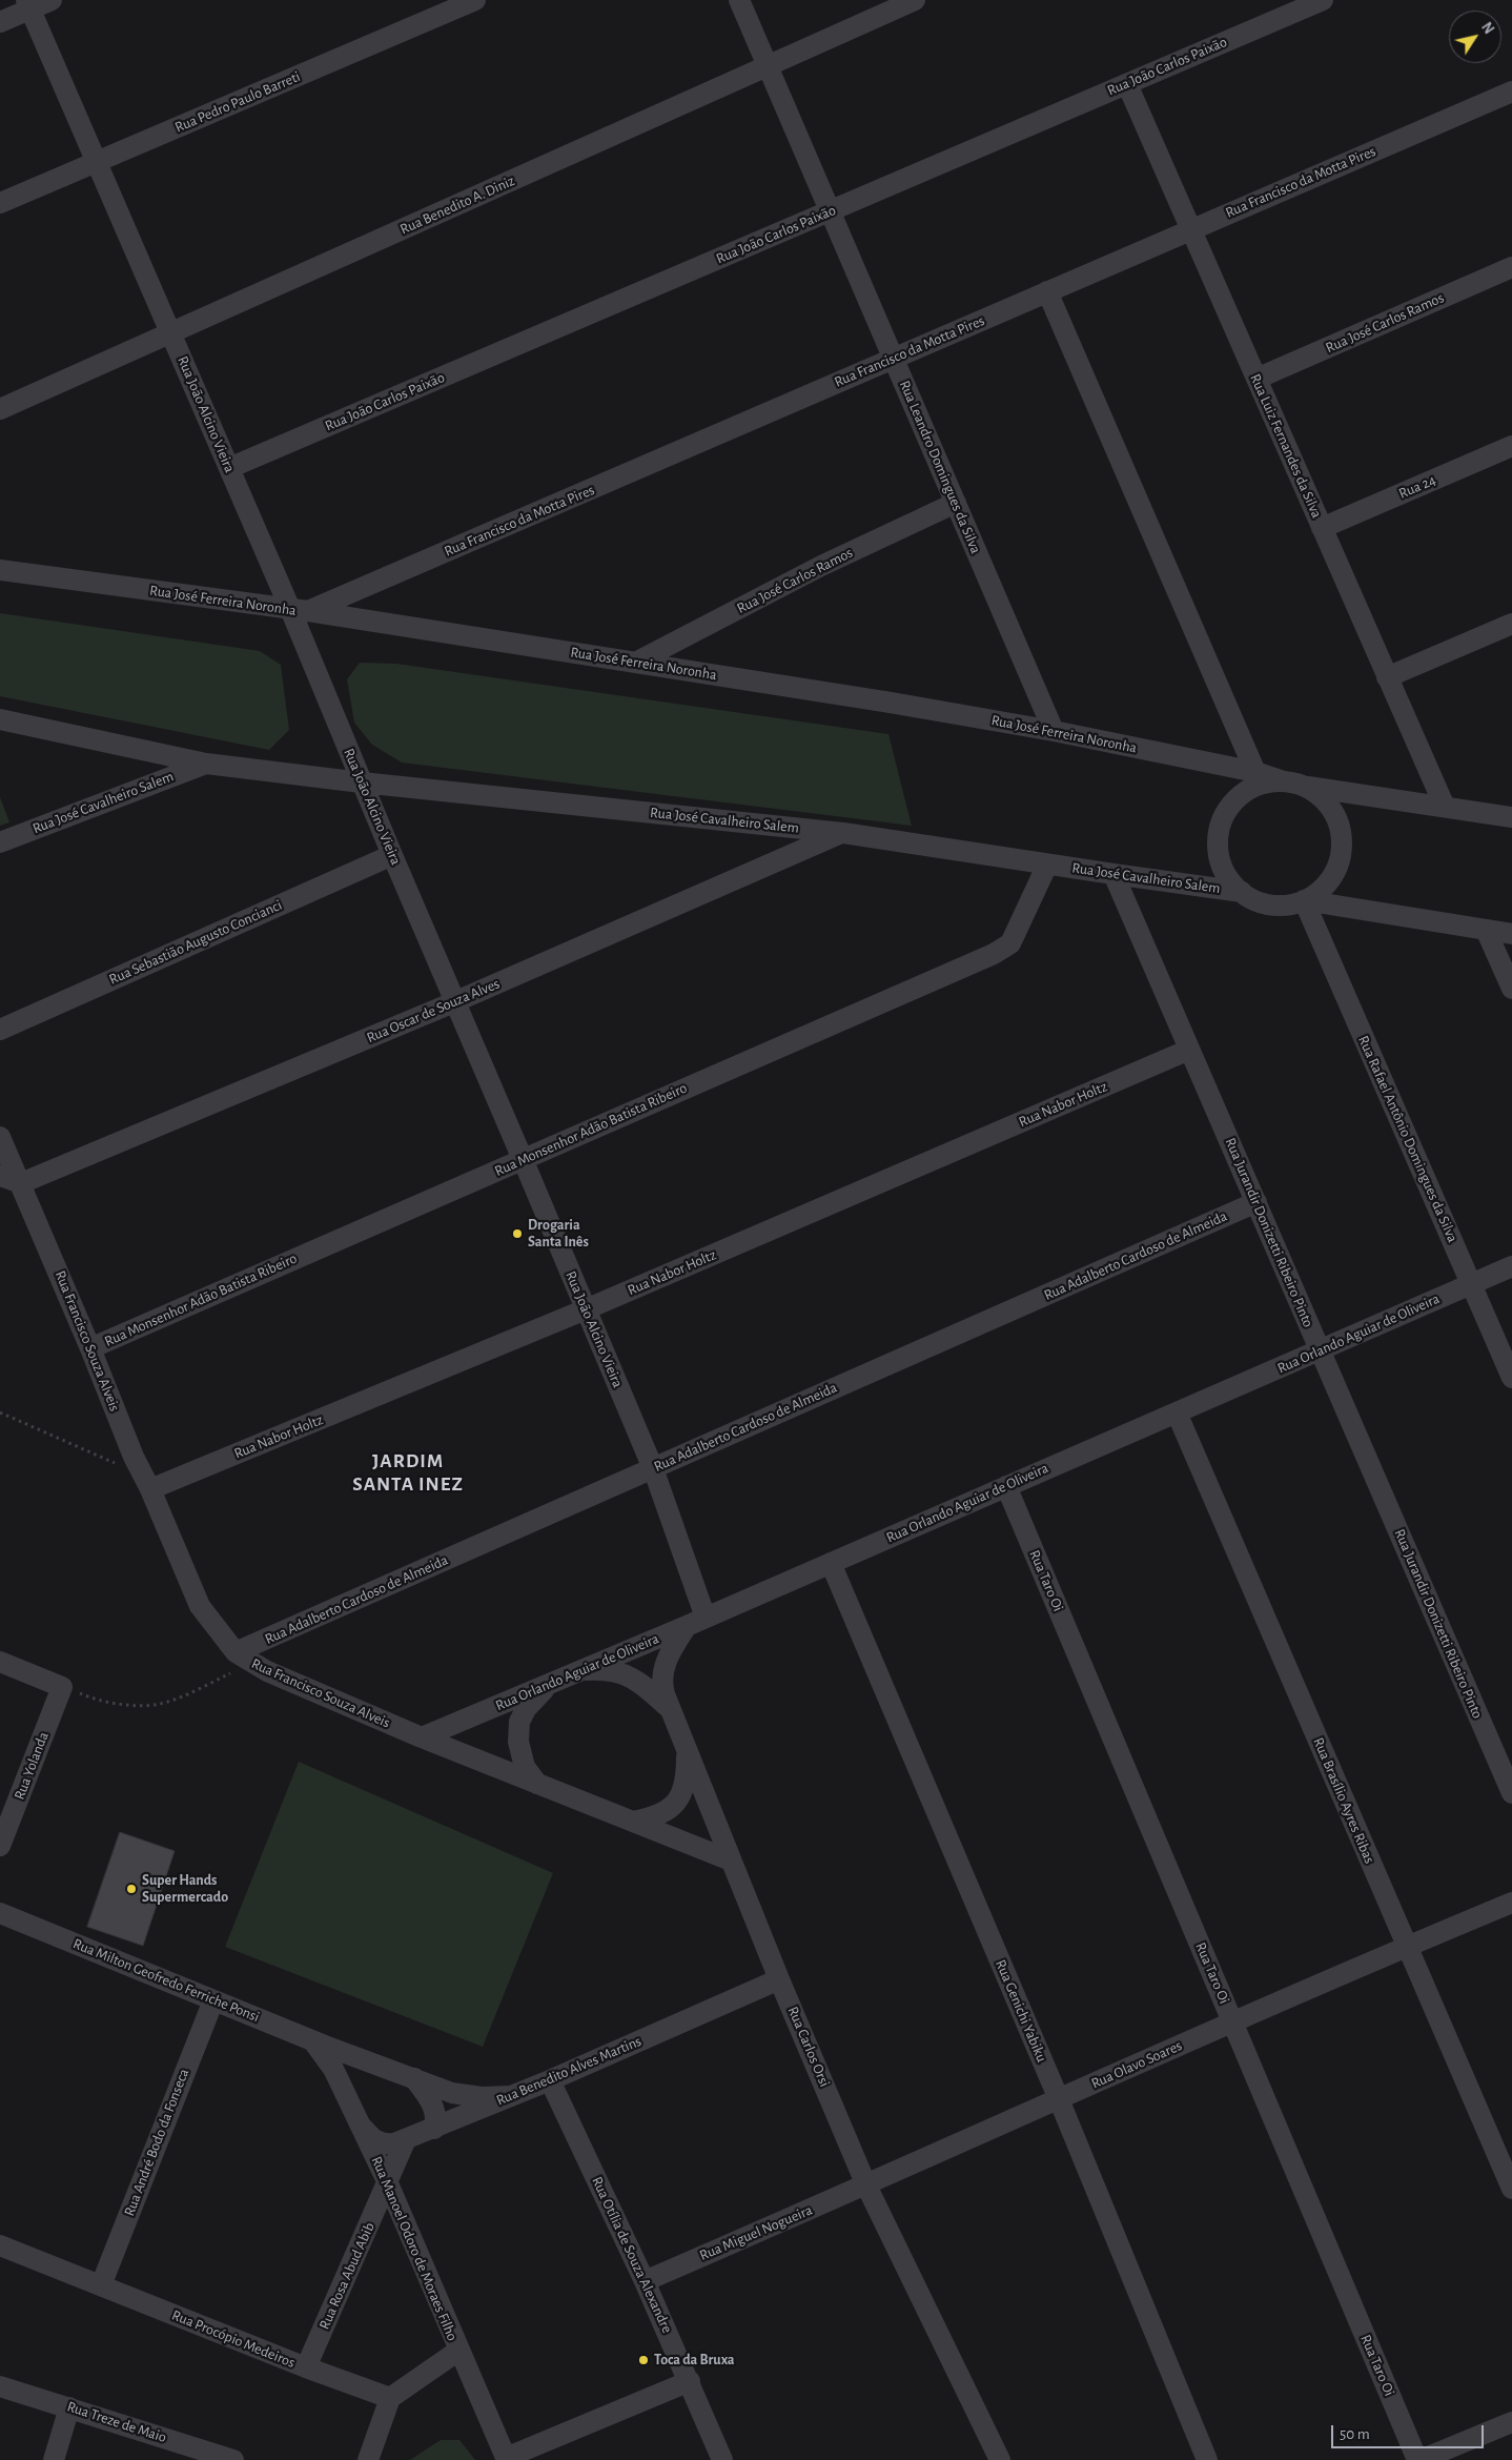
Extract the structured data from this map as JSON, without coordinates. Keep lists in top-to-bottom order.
{
  "streets": {
    "street": [
      "Rua João Carlos Paixão",
      "Rua Pedro Paulo Barreti",
      "Rua Francisco da Motta Pires",
      "Rua Benedito A. Diniz",
      "Rua José Carlos Ramos",
      "Rua João Alcino Vieira",
      "Rua Luiz Fernandes da Silva",
      "Rua Leandro Domingues da Silva",
      "Rua 24",
      "Rua José Ferreira Noronha",
      "Rua José Cavalheiro Salem",
      "Rua Sebastião Augusto Concianci",
      "Rua Oscar de Souza Alves",
      "Rua Nabor Holtz",
      "Rua Monsenhor Adão Batista Ribeiro",
      "Rua Rafael Antônio Domingues da Silva",
      "Rua Jurandir Donizetti Ribeiro Pinto",
      "Rua Adalberto Cardoso de Almeida",
      "Rua Orlando Aguiar de Oliveira",
      "Rua Francisco Souza Alveis",
      "Rua Taro Oi",
      "Rua Yolanda",
      "Rua Brasílio Ayres Ribas",
      "Rua Milton Geofredo Ferriche Ponsi",
      "Rua Genichi Yabiku",
      "Rua Carlos Orsi",
      "Rua Olavo Soares",
      "Rua Benedito Alves Martins",
      "Rua André Bodo da Fonseca",
      "Rua Miguel Nogueira",
      "Rua Manoel Odoro de Moraes Filho",
      "Rua Otília de Souza Alexandre",
      "Rua Rosa Abud Abib",
      "Rua Procópio Medeiros",
      "Rua Treze de Maio"
    ]
  },
  "crossings": [
    ["Rua João Carlos Paixão", "Rua João Alcino Vieira"],
    ["Rua João Carlos Paixão", "Rua Luiz Fernandes da Silva"],
    ["Rua João Carlos Paixão", "Rua Leandro Domingues da Silva"],
    ["Rua Pedro Paulo Barreti", "Rua João Alcino Vieira"],
    ["Rua Francisco da Motta Pires", "Rua João Alcino Vieira"],
    ["Rua Francisco da Motta Pires", "Rua Luiz Fernandes da Silva"],
    ["Rua Francisco da Motta Pires", "Rua Leandro Domingues da Silva"],
    ["Rua Francisco da Motta Pires", "Rua José Ferreira Noronha"],
    ["Rua Benedito A. Diniz", "Rua João Alcino Vieira"],
    ["Rua Benedito A. Diniz", "Rua Leandro Domingues da Silva"],
    ["Rua José Carlos Ramos", "Rua Luiz Fernandes da Silva"],
    ["Rua José Carlos Ramos", "Rua Leandro Domingues da Silva"],
    ["Rua José Carlos Ramos", "Rua José Ferreira Noronha"],
    ["Rua João Alcino Vieira", "Rua José Ferreira Noronha"],
    ["Rua João Alcino Vieira", "Rua José Cavalheiro Salem"],
    ["Rua João Alcino Vieira", "Rua Sebastião Augusto Concianci"],
    ["Rua João Alcino Vieira", "Rua Oscar de Souza Alves"],
    ["Rua João Alcino Vieira", "Rua Nabor Holtz"],
    ["Rua João Alcino Vieira", "Rua Monsenhor Adão Batista Ribeiro"],
    ["Rua João Alcino Vieira", "Rua Adalberto Cardoso de Almeida"],
    ["Rua João Alcino Vieira", "Rua Orlando Aguiar de Oliveira"],
    ["Rua Luiz Fernandes da Silva", "Rua 24"],
    ["Rua Luiz Fernandes da Silva", "Rua José Ferreira Noronha"],
    ["Rua Leandro Domingues da Silva", "Rua José Ferreira Noronha"],
    ["Rua José Ferreira Noronha", "Rua José Cavalheiro Salem"],
    ["Rua José Ferreira Noronha", "Rua Rafael Antônio Domingues da Silva"],
    ["Rua José Cavalheiro Salem", "Rua Oscar de Souza Alves"],
    ["Rua José Cavalheiro Salem", "Rua Monsenhor Adão Batista Ribeiro"],
    ["Rua José Cavalheiro Salem", "Rua Rafael Antônio Domingues da Silva"],
    ["Rua José Cavalheiro Salem", "Rua Jurandir Donizetti Ribeiro Pinto"],
    ["Rua Oscar de Souza Alves", "Rua Francisco Souza Alveis"],
    ["Rua Nabor Holtz", "Rua Jurandir Donizetti Ribeiro Pinto"],
    ["Rua Nabor Holtz", "Rua Francisco Souza Alveis"],
    ["Rua Monsenhor Adão Batista Ribeiro", "Rua Francisco Souza Alveis"],
    ["Rua Rafael Antônio Domingues da Silva", "Rua Orlando Aguiar de Oliveira"],
    ["Rua Jurandir Donizetti Ribeiro Pinto", "Rua Adalberto Cardoso de Almeida"],
    ["Rua Jurandir Donizetti Ribeiro Pinto", "Rua Orlando Aguiar de Oliveira"],
    ["Rua Adalberto Cardoso de Almeida", "Rua Francisco Souza Alveis"],
    ["Rua Orlando Aguiar de Oliveira", "Rua Francisco Souza Alveis"],
    ["Rua Orlando Aguiar de Oliveira", "Rua Taro Oi"],
    ["Rua Orlando Aguiar de Oliveira", "Rua Brasílio Ayres Ribas"],
    ["Rua Orlando Aguiar de Oliveira", "Rua Genichi Yabiku"],
    ["Rua Orlando Aguiar de Oliveira", "Rua Carlos Orsi"],
    ["Rua Francisco Souza Alveis", "Rua Carlos Orsi"],
    ["Rua Taro Oi", "Rua Olavo Soares"],
    ["Rua Brasílio Ayres Ribas", "Rua Olavo Soares"],
    ["Rua Milton Geofredo Ferriche Ponsi", "Rua Benedito Alves Martins"],
    ["Rua Milton Geofredo Ferriche Ponsi", "Rua André Bodo da Fonseca"],
    ["Rua Milton Geofredo Ferriche Ponsi", "Rua Manoel Odoro de Moraes Filho"],
    ["Rua Genichi Yabiku", "Rua Olavo Soares"],
    ["Rua Carlos Orsi", "Rua Olavo Soares"],
    ["Rua Carlos Orsi", "Rua Benedito Alves Martins"],
    ["Rua Carlos Orsi", "Rua Miguel Nogueira"],
    ["Rua Olavo Soares", "Rua Miguel Nogueira"],
    ["Rua Benedito Alves Martins", "Rua Manoel Odoro de Moraes Filho"],
    ["Rua Benedito Alves Martins", "Rua Otília de Souza Alexandre"],
    ["Rua Benedito Alves Martins", "Rua Rosa Abud Abib"],
    ["Rua André Bodo da Fonseca", "Rua Procópio Medeiros"],
    ["Rua Miguel Nogueira", "Rua Otília de Souza Alexandre"],
    ["Rua Manoel Odoro de Moraes Filho", "Rua Rosa Abud Abib"],
    ["Rua Rosa Abud Abib", "Rua Procópio Medeiros"]
  ],
  "districts": ["JARDIM SANTA INEZ"],
  "places": ["Drogaria Santa Inês", "Super Hands Supermercado", "Toca da Bruxa"],
  "scale_bar": "50 m",
  "north": "top right"
}
